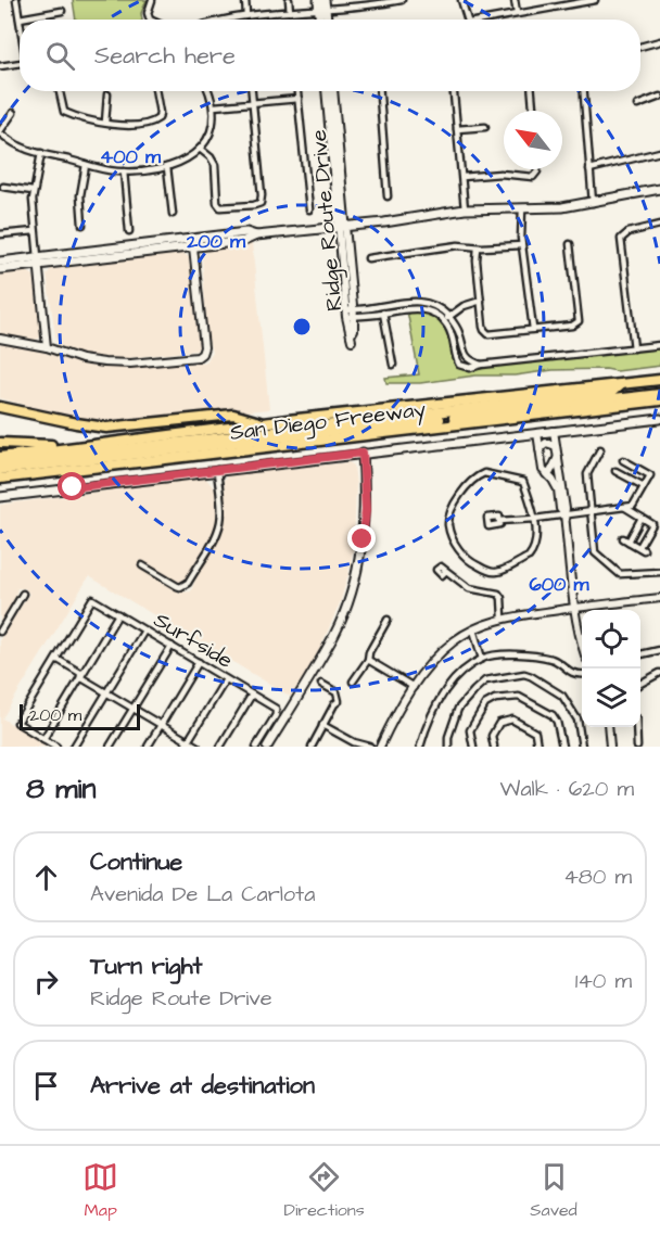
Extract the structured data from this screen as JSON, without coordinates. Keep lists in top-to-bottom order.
{
  "streets": {
    "highway": ["San Diego Freeway"],
    "main road": ["Ridge Route Drive"],
    "street": ["Surfside"]
  },
  "scale_bar": "200 m",
  "north": "top left",
  "page": {
    "search": "Search here",
    "scale": "200 m",
    "heading": ["8 min", "Walk · 620 m"],
    "list": [
      ["Continue", "Avenida De La Carlota", "480 m"],
      ["Turn right", "Ridge Route Drive", "140 m"],
      "Arrive at destination"
    ],
    "nav": ["Map", "Directions", "Saved"]
  },
  "rings": ["400 m", "200 m", "600 m"]
}
